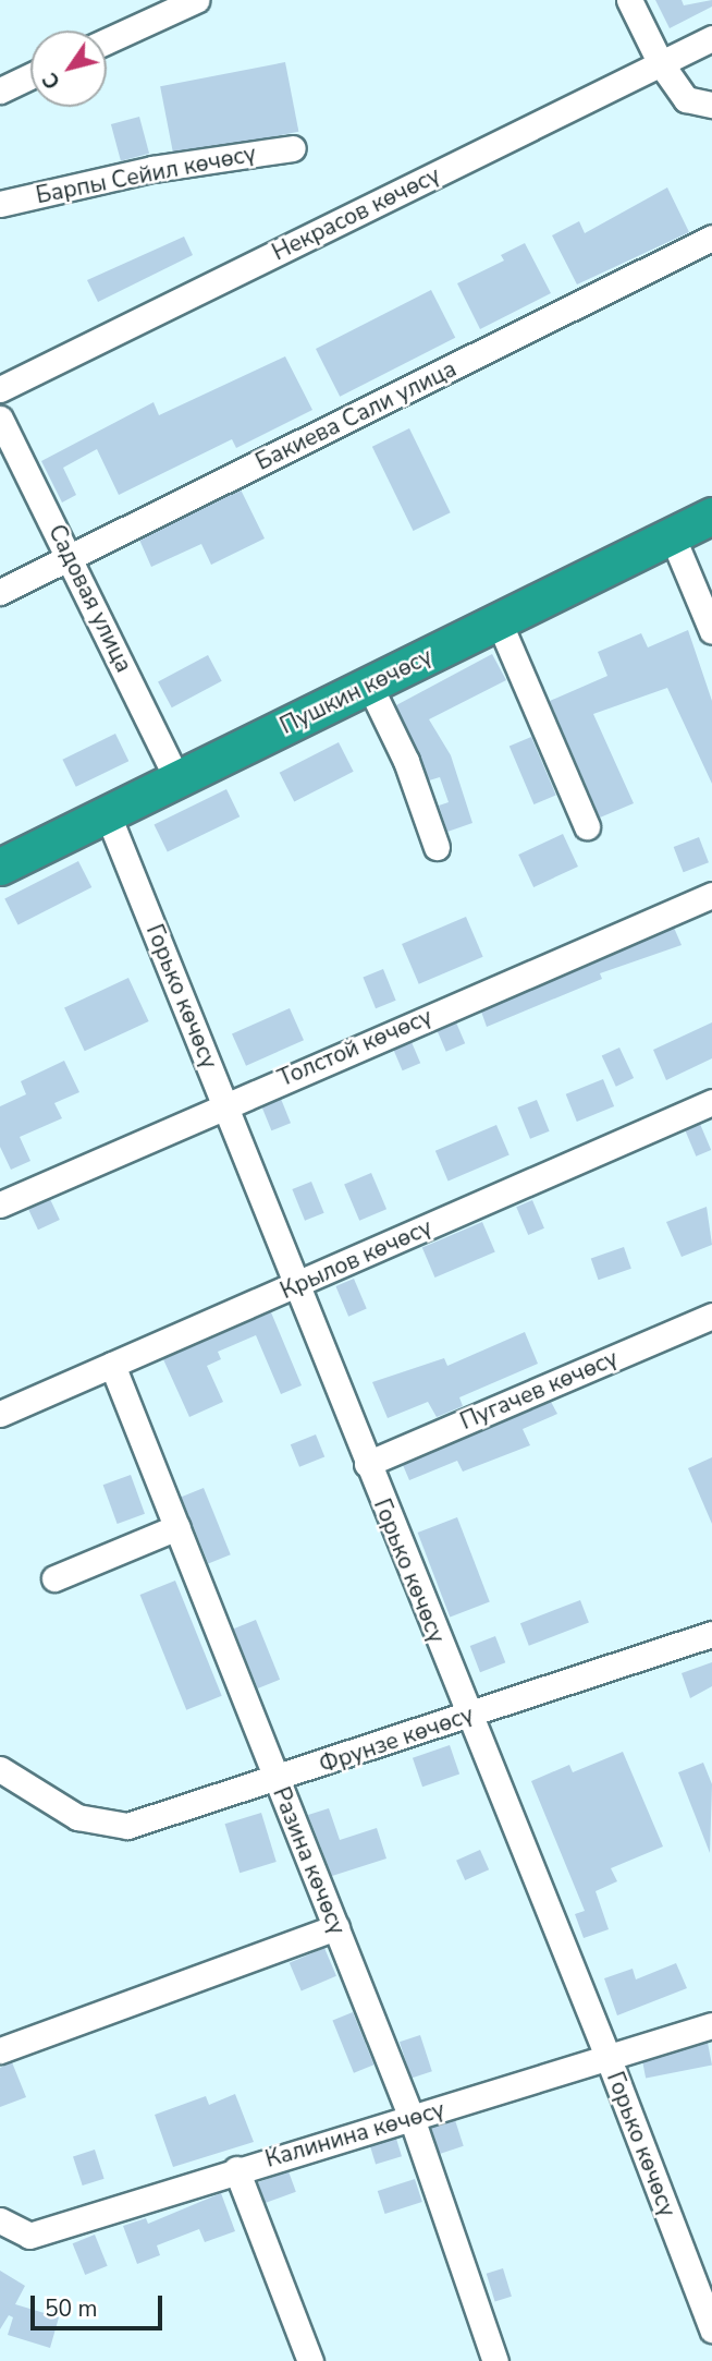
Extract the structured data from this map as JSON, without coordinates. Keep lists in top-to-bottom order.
{
  "streets": {
    "highway": ["Пушкин көчөсү"],
    "street": [
      "Барпы Сейил көчөсү",
      "Некрасов көчөсү",
      "Бакиева Сали улица",
      "Садовая улица",
      "Горько көчөсү",
      "Толстой көчөсү",
      "Крылов көчөсү",
      "Пугачев көчөсү",
      "Фрунзе көчөсү",
      "Разина көчөсү",
      "Калинина көчөсү"
    ]
  },
  "crossings": [
    ["Бакиева Сали улица", "Садовая улица"],
    ["Садовая улица", "Пушкин көчөсү"],
    ["Пушкин көчөсү", "Горько көчөсү"],
    ["Горько көчөсү", "Толстой көчөсү"],
    ["Горько көчөсү", "Крылов көчөсү"],
    ["Горько көчөсү", "Пугачев көчөсү"],
    ["Горько көчөсү", "Фрунзе көчөсү"],
    ["Горько көчөсү", "Калинина көчөсү"],
    ["Крылов көчөсү", "Разина көчөсү"],
    ["Фрунзе көчөсү", "Разина көчөсү"],
    ["Разина көчөсү", "Калинина көчөсү"]
  ],
  "scale_bar": "50 m",
  "north": "bottom left"
}
